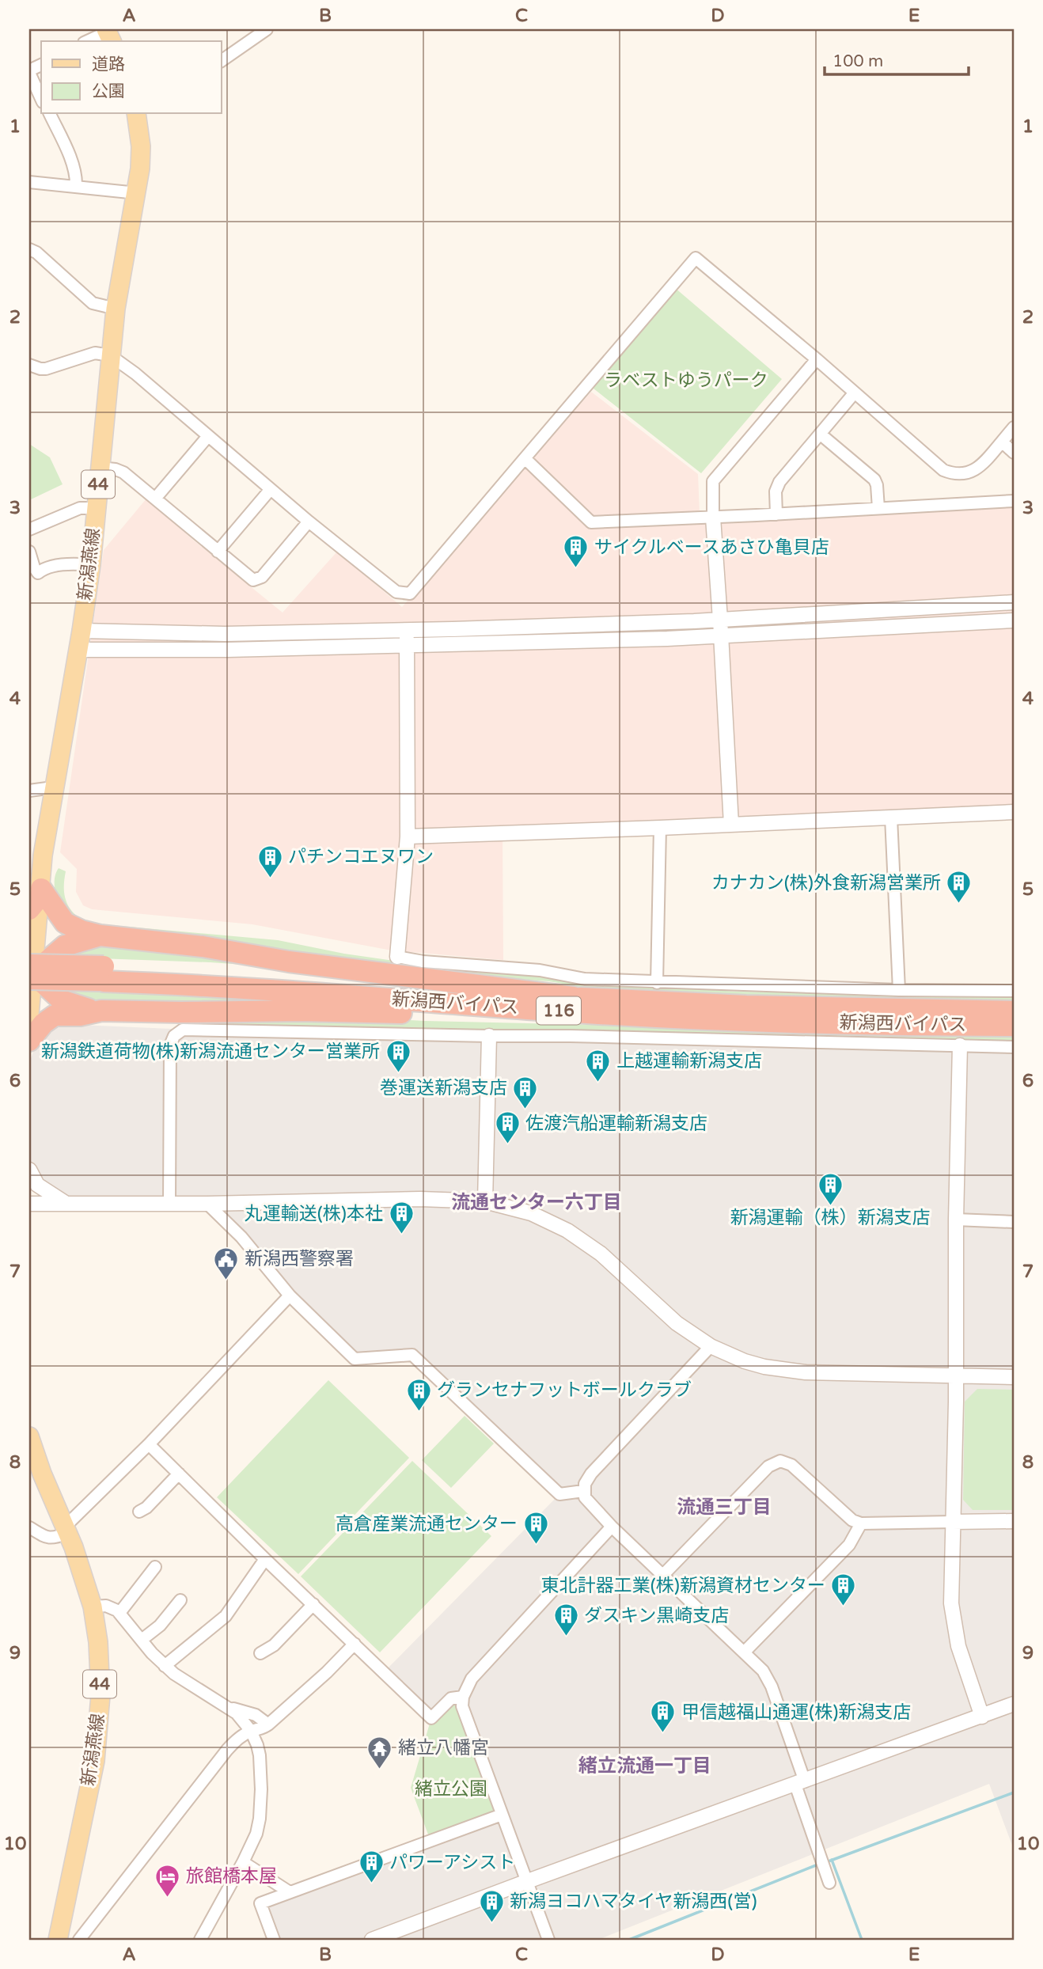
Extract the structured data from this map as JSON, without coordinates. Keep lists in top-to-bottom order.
{
  "streets": {
    "highway": ["新潟西バイパス", "116"],
    "main road": ["44", "新潟燕線"]
  },
  "crossings": [
    ["新潟燕線", "新潟西バイパス"]
  ],
  "districts": ["流通センター六丁目", "流通三丁目", "緒立流通一丁目"],
  "parks": ["ラベストゆうパーク", "緒立公園"],
  "places": {
    "building": [
      "サイクルベースあさひ亀貝店",
      "パチンコエヌワン",
      "カナカン(株)外食新潟営業所",
      "新潟鉄道荷物(株)新潟流通センター営業所",
      "上越運輸新潟支店",
      "巻運送新潟支店",
      "佐渡汽船運輸新潟支店",
      "新潟運輸（株）新潟支店",
      "丸運輸送(株)本社",
      "グランセナフットボールクラブ",
      "高倉産業流通センター",
      "東北計器工業(株)新潟資材センター",
      "ダスキン黒崎支店",
      "甲信越福山通運(株)新潟支店",
      "パワーアシスト",
      "新潟ヨコハマタイヤ新潟西(営)"
    ],
    "public building": ["新潟西警察署"],
    "temple": ["緒立八幡宮"],
    "hotel": ["旅館橋本屋"]
  },
  "legend": ["道路", "公園"],
  "scale_bar": "100 m",
  "grid": {
    "columns": [
      "A",
      "B",
      "C",
      "D",
      "E"
    ],
    "rows": [
      "1",
      "2",
      "3",
      "4",
      "5",
      "6",
      "7",
      "8",
      "9",
      "10"
    ]
  }
}
